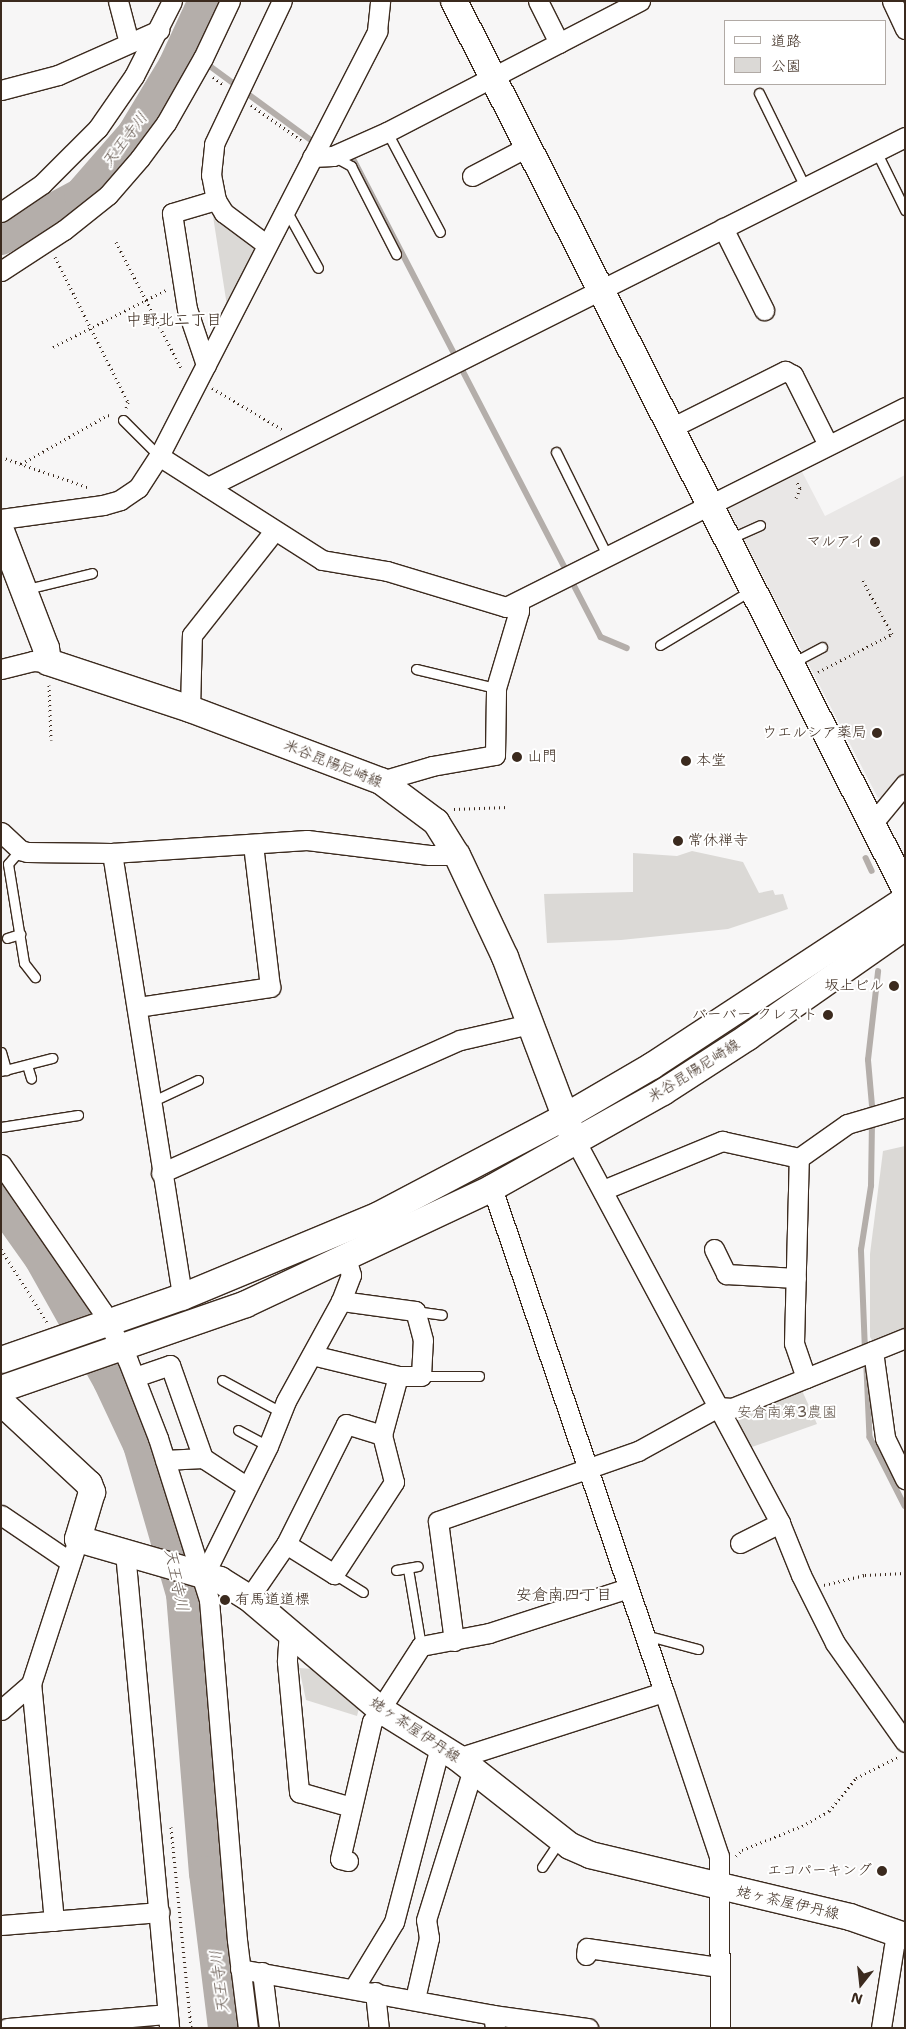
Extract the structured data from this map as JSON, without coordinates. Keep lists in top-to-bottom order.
{
  "streets": {
    "main road": ["米谷昆陽尼崎線", "姥ヶ茶屋伊丹線"]
  },
  "districts": ["中野北二丁目", "安倉南四丁目"],
  "water": ["天王寺川"],
  "parks": ["安倉南第3農園"],
  "places": [
    "マルアイ",
    "ウエルシア薬局",
    "山門",
    "本堂",
    "常休禅寺",
    "坂上ビル",
    "バーバー クレスト",
    "有馬道道標",
    "エコパーキング"
  ],
  "legend": ["道路", "公園"],
  "north": "bottom"
}
